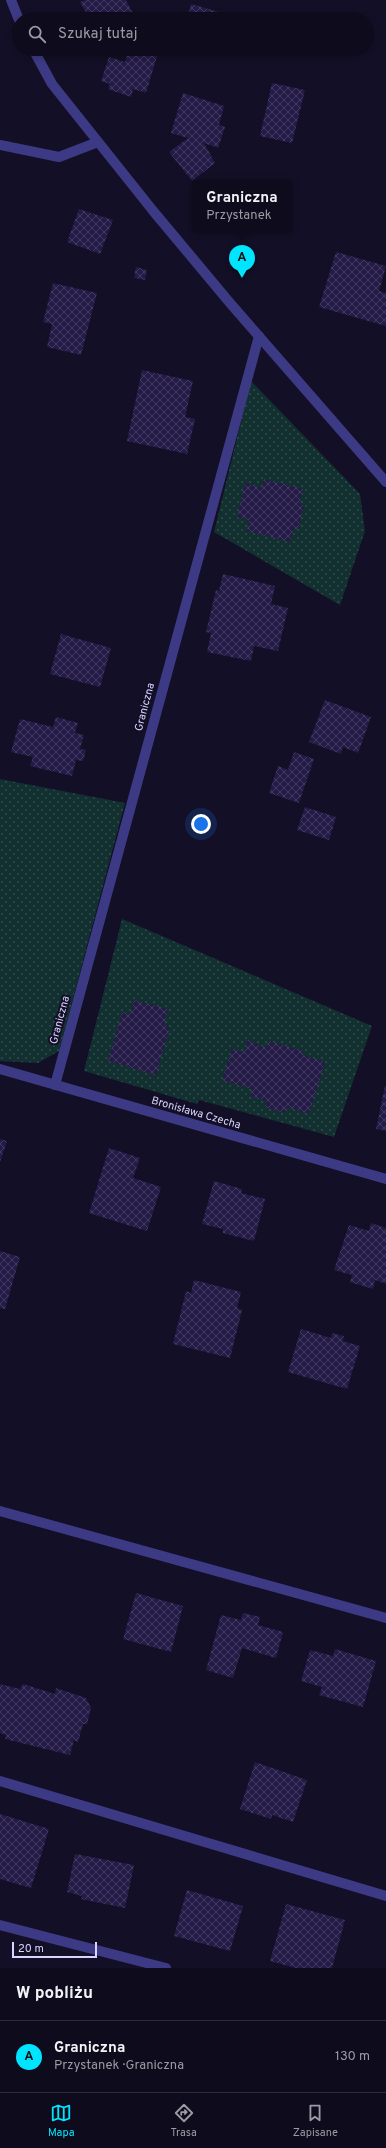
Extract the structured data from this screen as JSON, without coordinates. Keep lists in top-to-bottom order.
{
  "streets": {
    "street": ["Graniczna", "Bronisława Czecha"]
  },
  "crossings": [
    ["Graniczna", "Bronisława Czecha"]
  ],
  "scale_bar": "20 m",
  "page": {
    "search": "Szukaj tutaj",
    "popup": ["Graniczna", "Przystanek"],
    "pins": "A",
    "scale": "20 m",
    "heading": "W pobliżu",
    "list": [
      {
        "mark": "A",
        "name": "Graniczna",
        "note": "Przystanek · Graniczna",
        "value": "130 m"
      }
    ],
    "nav": ["Mapa", "Trasa", "Zapisane"]
  }
}
